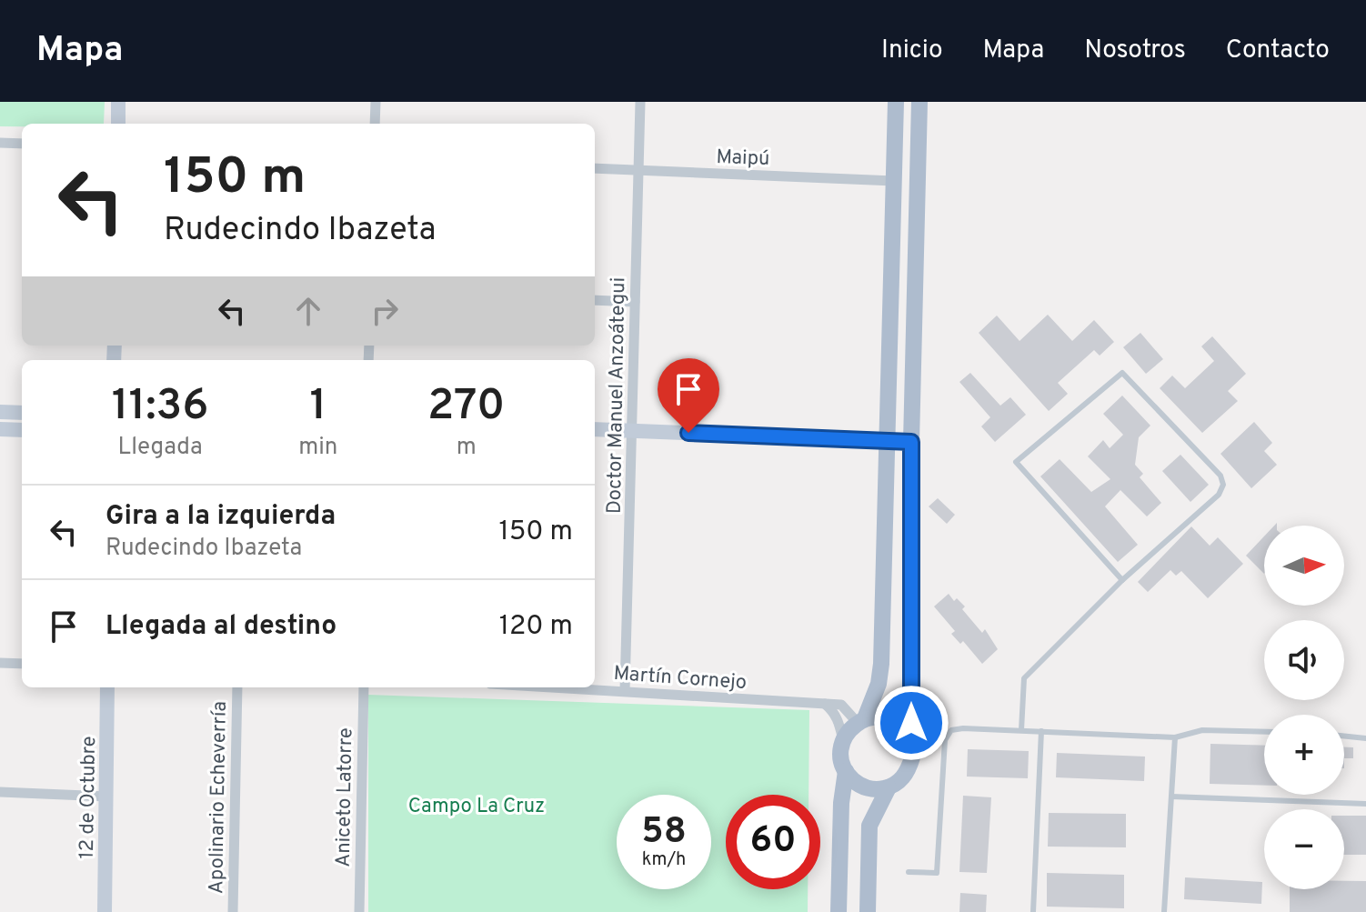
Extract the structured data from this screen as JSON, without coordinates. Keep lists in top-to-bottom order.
{
  "streets": {
    "street": [
      "Maipú",
      "Doctor Manuel Anzoátegui",
      "Martín Cornejo",
      "12 de Octubre",
      "Apolinario Echeverría",
      "Aniceto Latorre"
    ]
  },
  "crossings": [
    ["Maipú", "Doctor Manuel Anzoátegui"],
    ["Doctor Manuel Anzoátegui", "Martín Cornejo"]
  ],
  "parks": ["Campo La Cruz"],
  "north": "right",
  "page": {
    "header": "Mapa",
    "nav": [
      "Inicio",
      "Mapa",
      "Nosotros",
      "Contacto"
    ],
    "turn": ["150 m", "Rudecindo Ibazeta"],
    "eta": [
      "11:36",
      "Llegada",
      "1",
      "min",
      "270",
      "m"
    ],
    "list": [
      {
        "name": "Gira a la izquierda",
        "note": "Rudecindo Ibazeta",
        "value": "150 m"
      },
      {
        "name": "Llegada al destino",
        "value": "120 m"
      }
    ],
    "map_buttons": ["+", "−"],
    "speed": "58 km/h",
    "limit": "60"
  }
}
